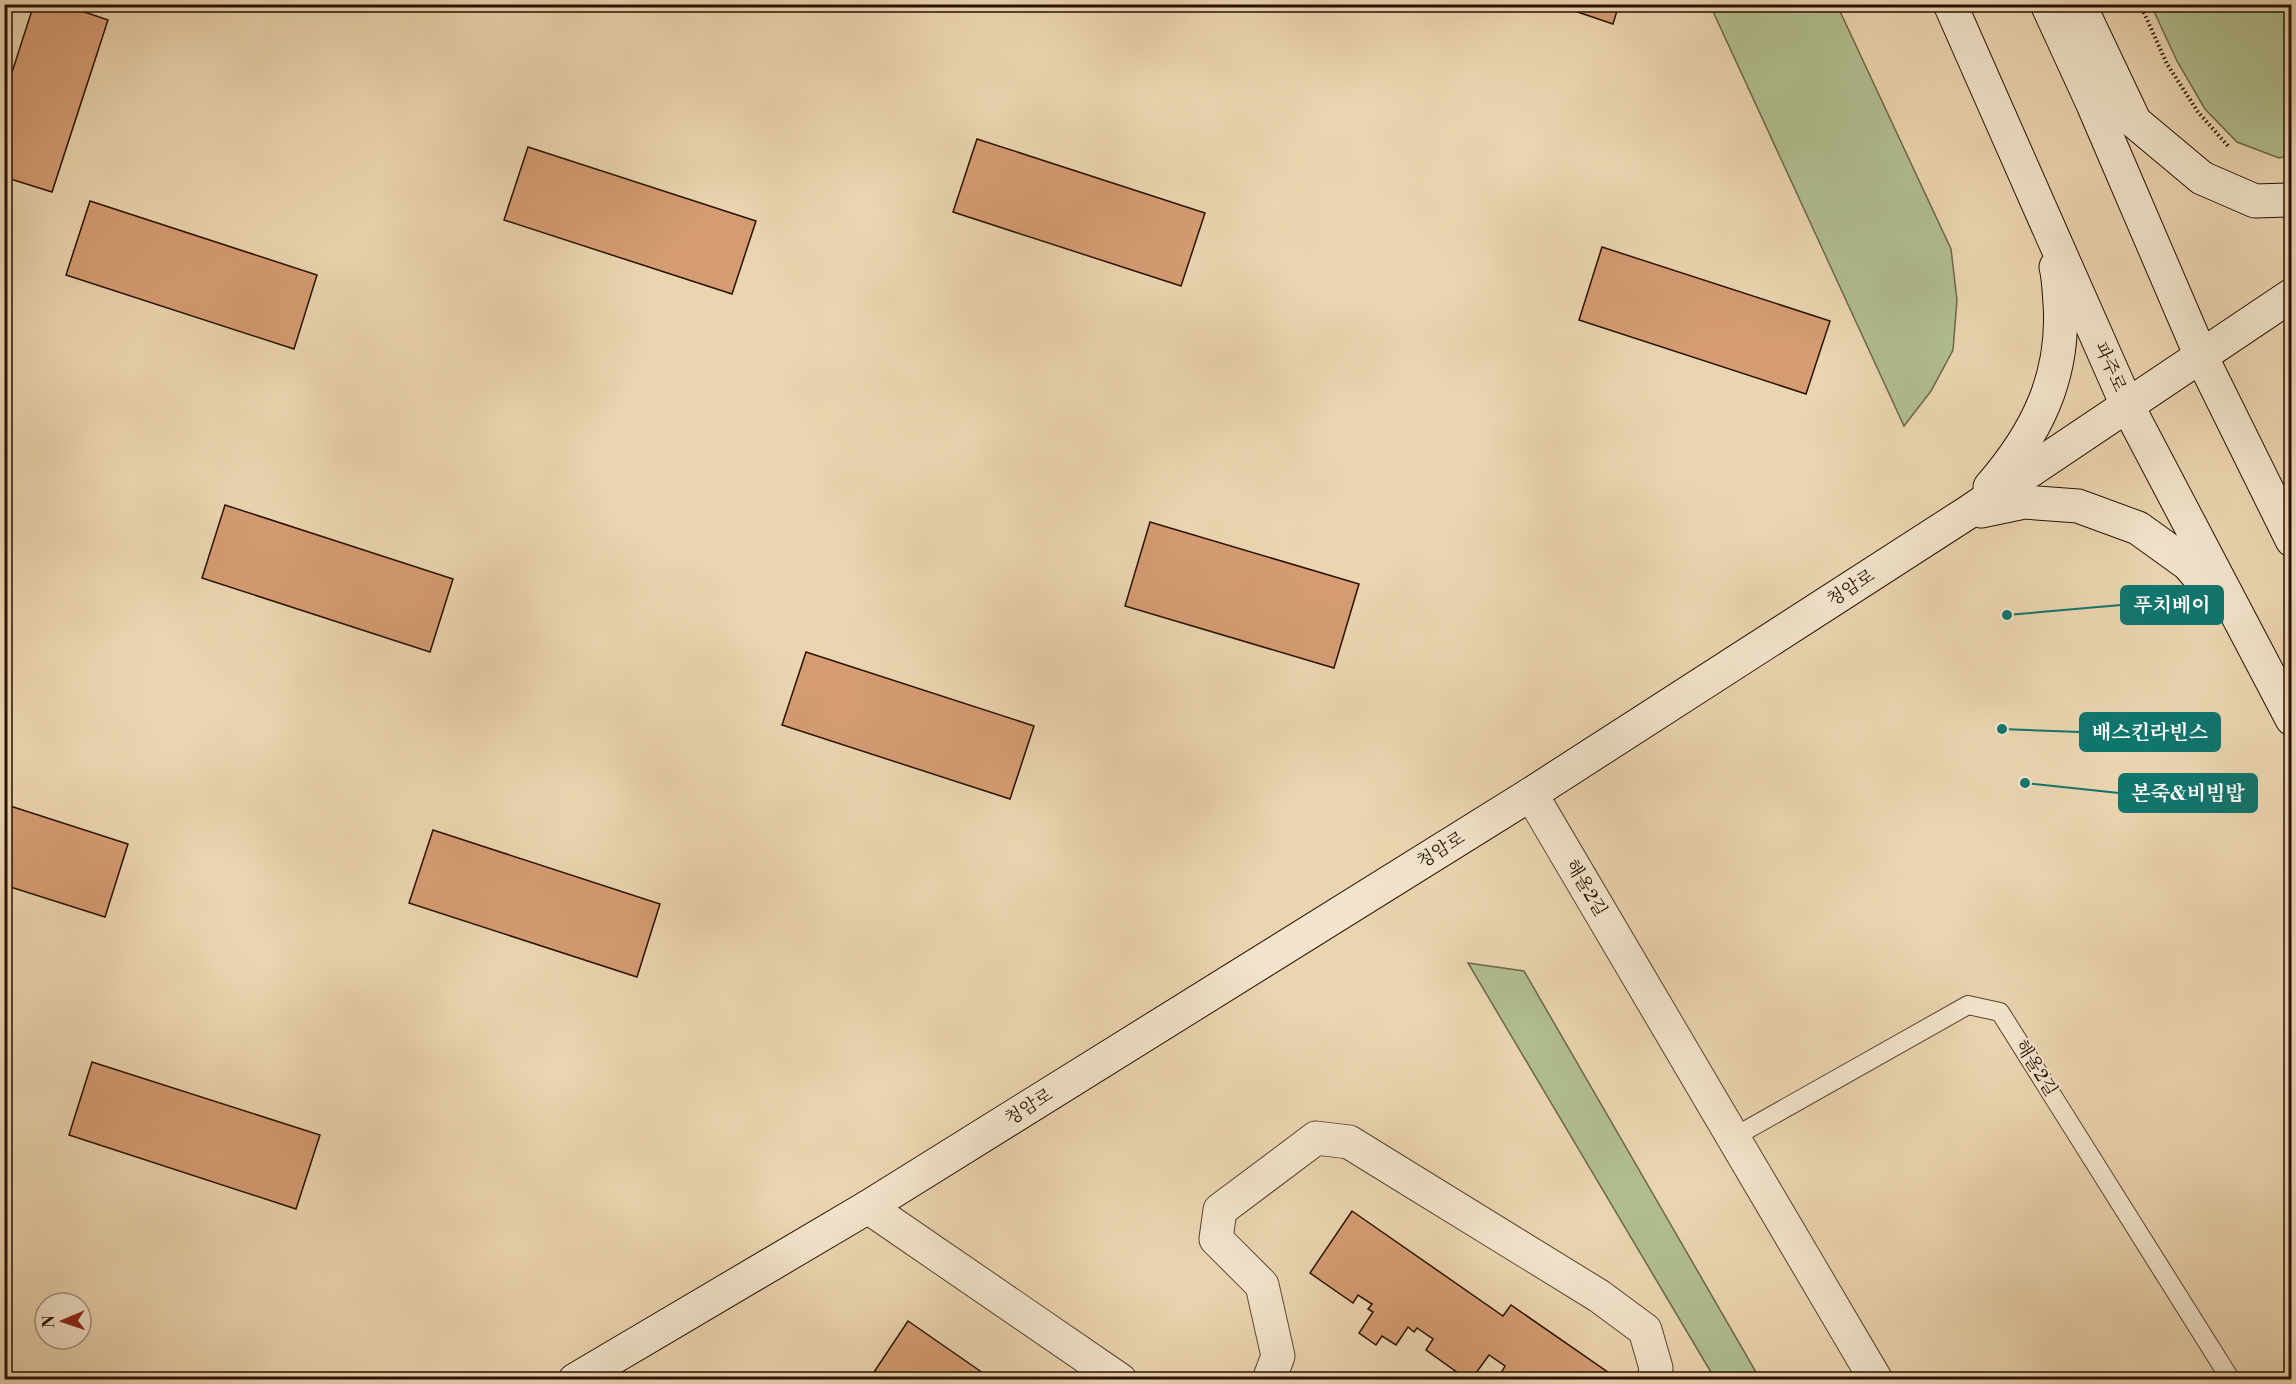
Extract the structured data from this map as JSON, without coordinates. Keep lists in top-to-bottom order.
{
  "streets": {
    "street": ["파주로", "청암로", "해올2길"]
  },
  "crossings": [
    ["파주로", "청암로"],
    ["청암로", "해올2길"]
  ],
  "places": ["푸치베이", "배스킨라빈스", "본죽&비빔밥"],
  "north": "left"
}
